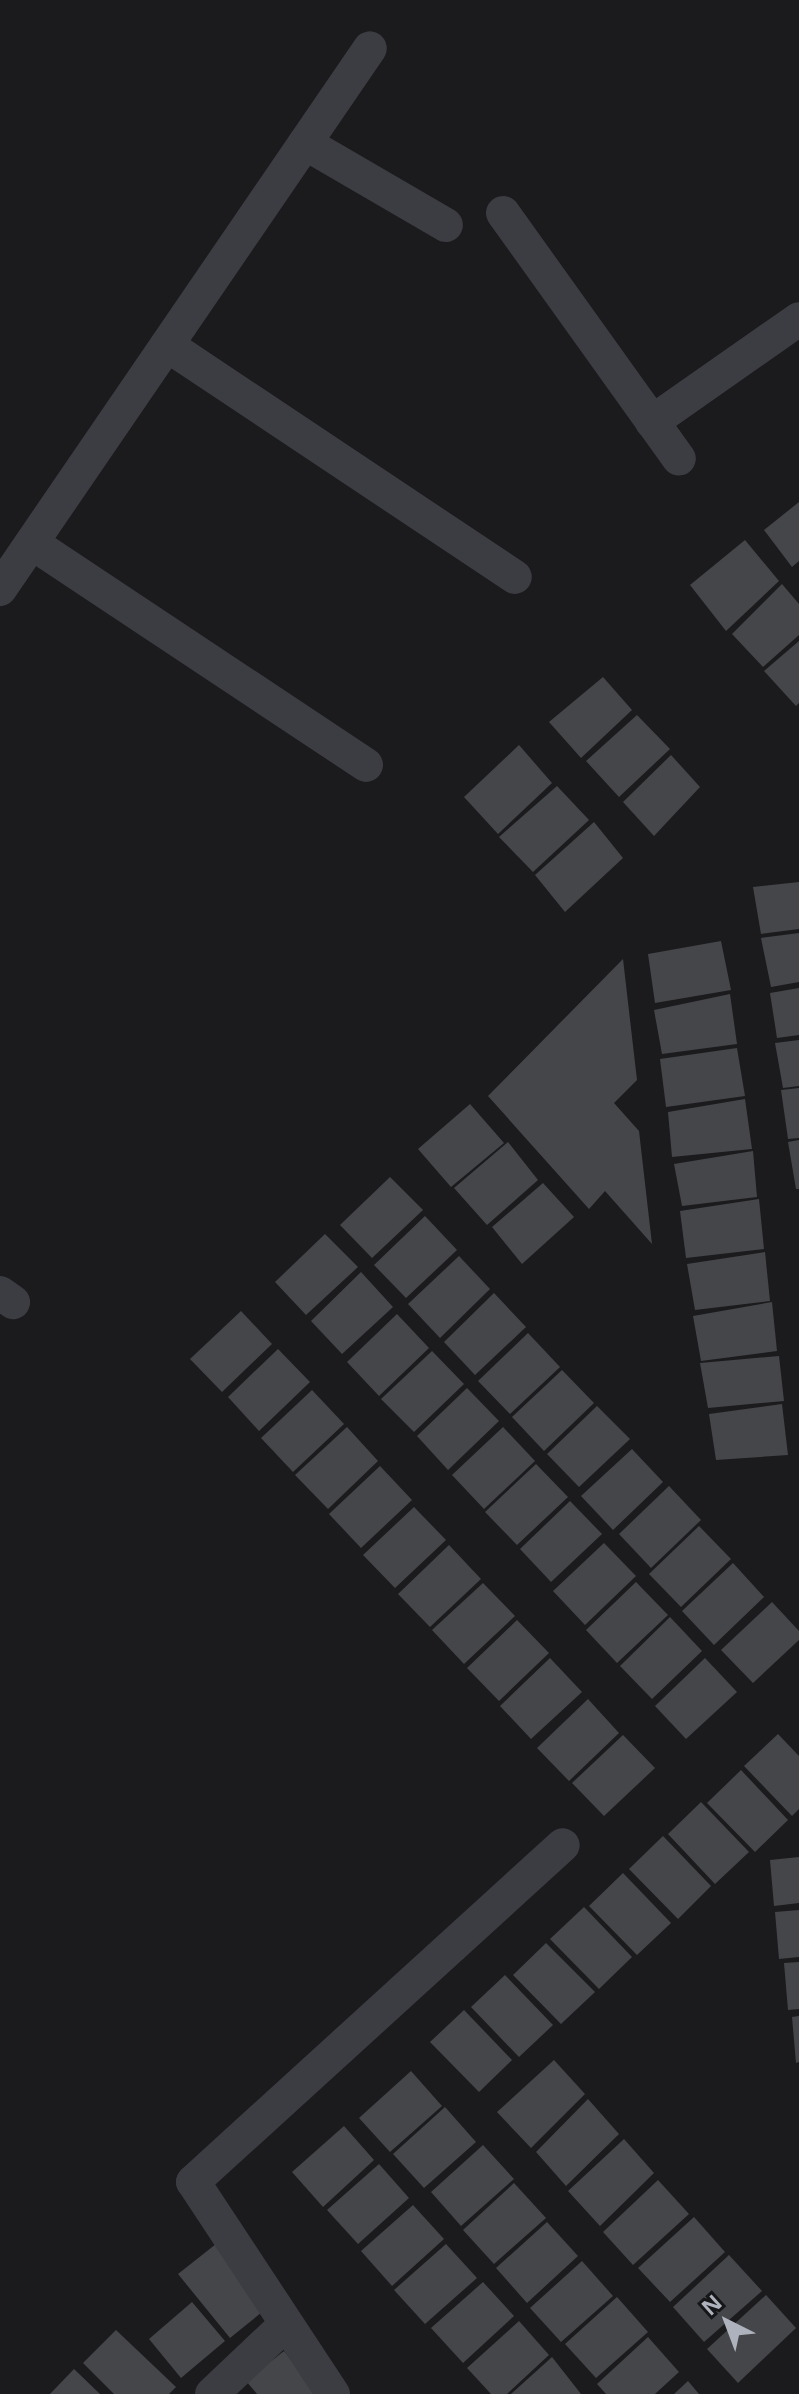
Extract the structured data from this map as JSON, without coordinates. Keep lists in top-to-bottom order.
{
  "north": "top left"
}
